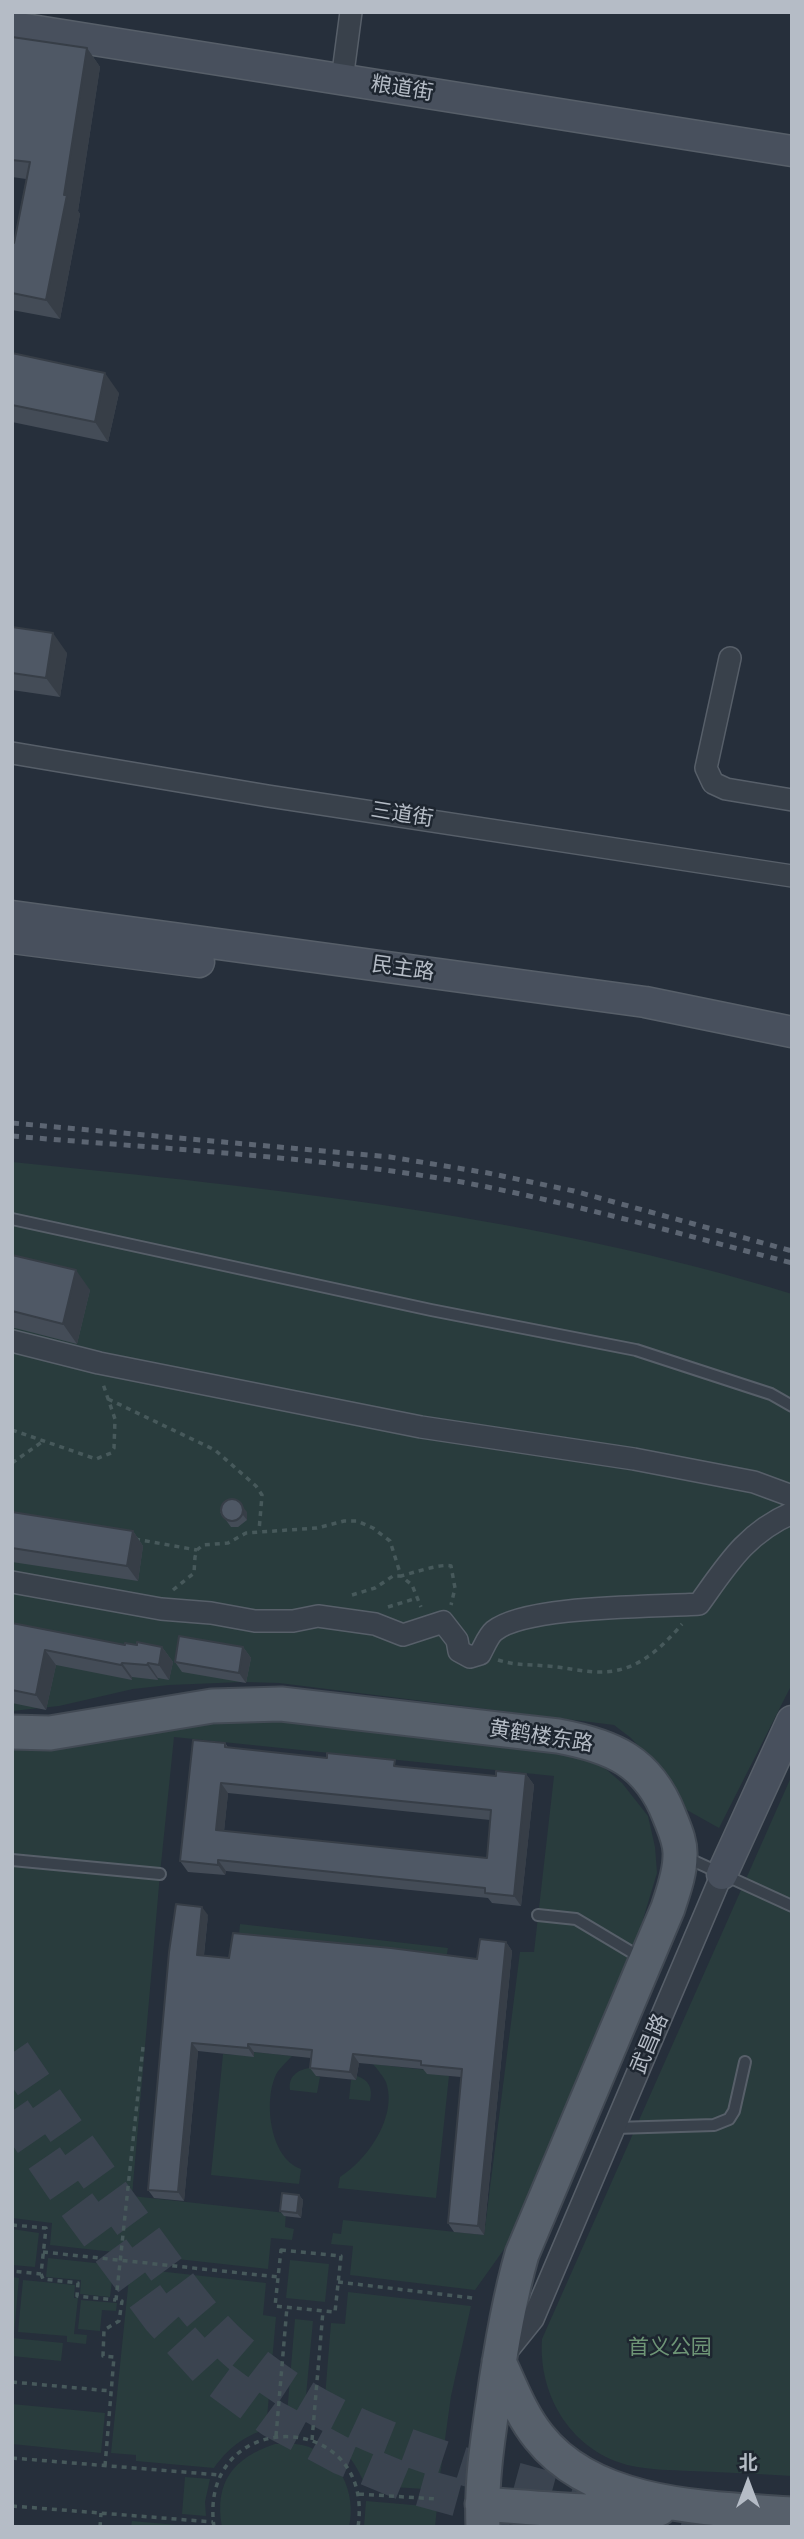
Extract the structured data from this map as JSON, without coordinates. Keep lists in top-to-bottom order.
{
  "streets": {
    "main road": [
      "粮道街",
      "民主路",
      "黄鹤楼东路",
      "武昌路"
    ],
    "street": ["三道街"]
  },
  "crossings": [
    ["黄鹤楼东路", "武昌路"]
  ],
  "parks": ["首义公园"],
  "north": "top"
}
